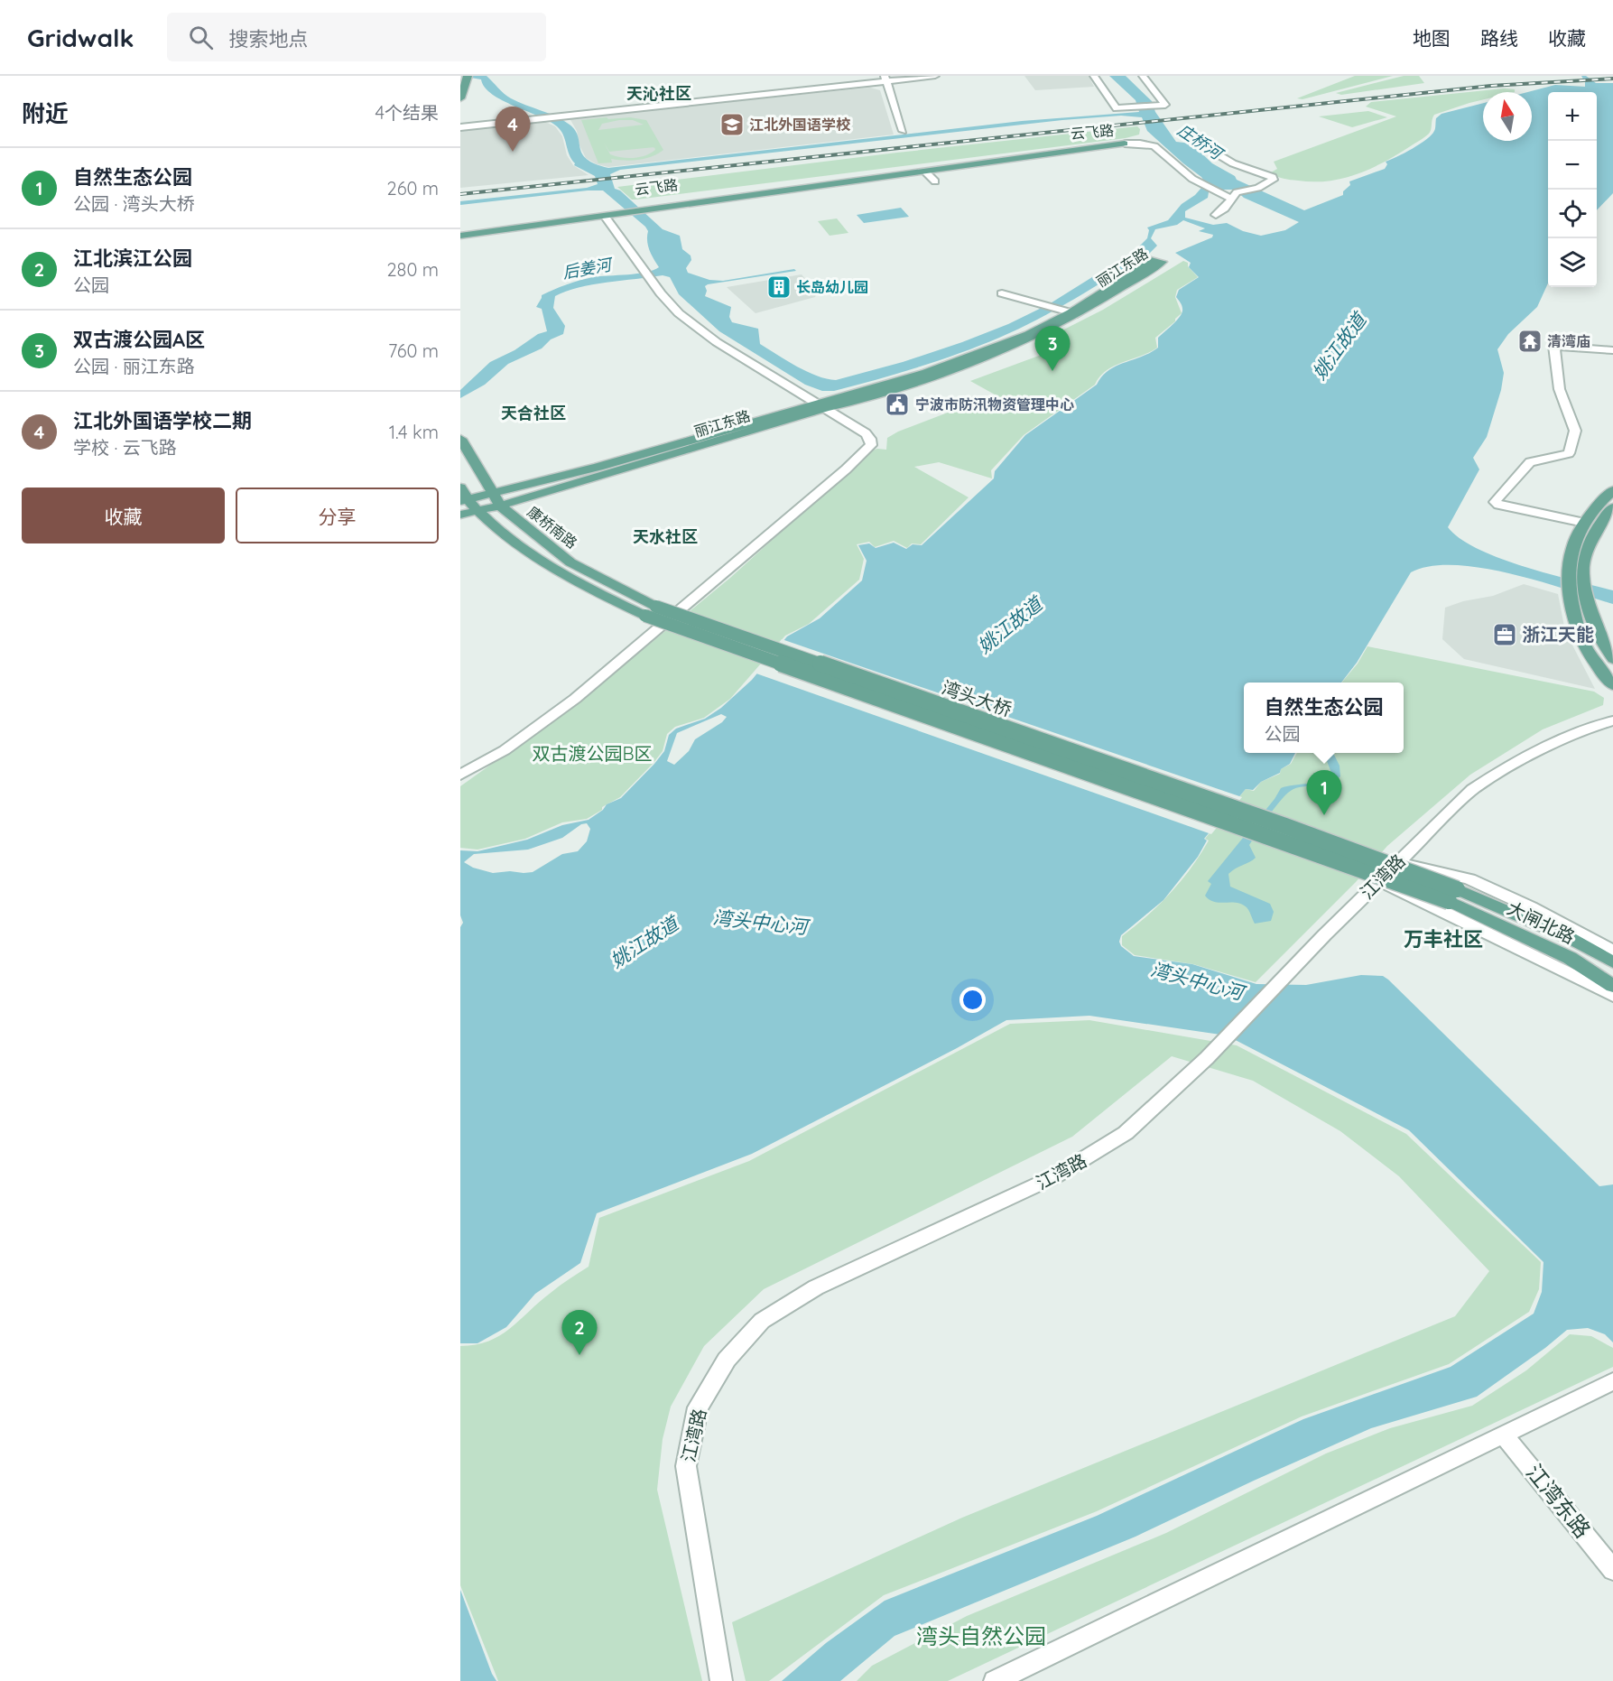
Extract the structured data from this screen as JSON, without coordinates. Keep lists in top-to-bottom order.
{
  "streets": {
    "main road": [
      "云飞路",
      "丽江东路",
      "康桥南路",
      "湾头大桥",
      "大闸北路"
    ],
    "street": ["江湾路", "江湾东路"]
  },
  "crossings": [
    ["丽江东路", "康桥南路"],
    ["康桥南路", "湾头大桥"],
    ["湾头大桥", "大闸北路"]
  ],
  "districts": [
    "天沁社区",
    "天合社区",
    "天水社区",
    "万丰社区"
  ],
  "water": [
    "庄桥河",
    "后姜河",
    "姚江故道",
    "湾头中心河"
  ],
  "parks": ["双古渡公园B区", "湾头自然公园"],
  "places": {
    "school or university": ["江北外国语学校"],
    "building": ["长岛幼儿园"],
    "temple": ["清湾庙"],
    "public building": ["宁波市防汛物资管理中心"],
    "office": ["浙江天能"]
  },
  "north": "top",
  "page": {
    "header": "Gridwalk",
    "search": "搜索地点",
    "nav": ["地图", "路线", "收藏"],
    "heading": ["附近", "4个结果"],
    "map_buttons": ["+", "−"],
    "pins": [
      "4",
      "3",
      "1",
      "2"
    ],
    "list": [
      {
        "mark": "1",
        "name": "自然生态公园",
        "note": "公园 · 湾头大桥",
        "value": "260 m"
      },
      {
        "mark": "2",
        "name": "江北滨江公园",
        "note": "公园",
        "value": "280 m"
      },
      {
        "mark": "3",
        "name": "双古渡公园A区",
        "note": "公园 · 丽江东路",
        "value": "760 m"
      },
      {
        "mark": "4",
        "name": "江北外国语学校二期",
        "note": "学校 · 云飞路",
        "value": "1.4 km"
      }
    ],
    "buttons": ["收藏", "分享"],
    "popup": ["自然生态公园", "公园"]
  }
}
